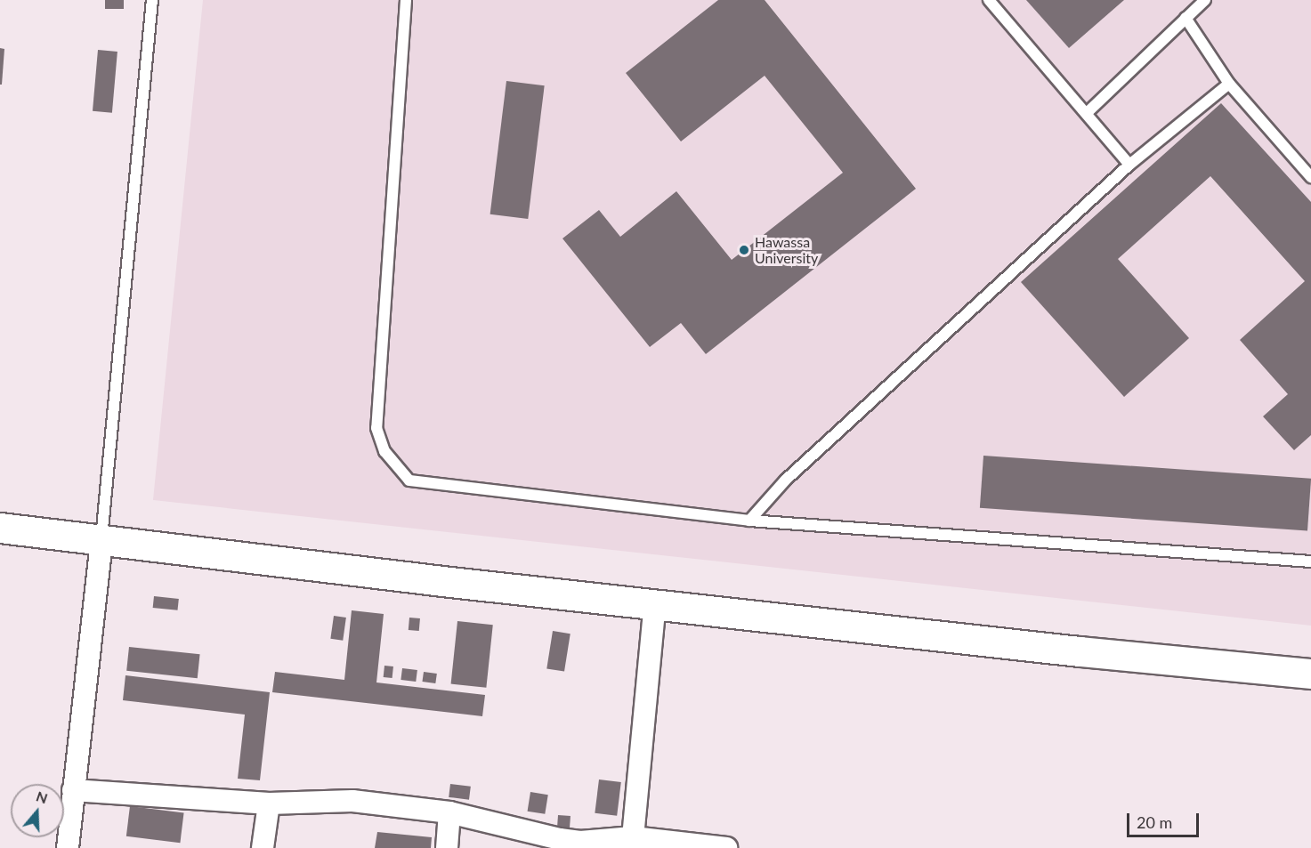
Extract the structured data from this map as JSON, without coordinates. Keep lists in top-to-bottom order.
{
  "places": ["Hawassa University"],
  "scale_bar": "20 m",
  "north": "top"
}
